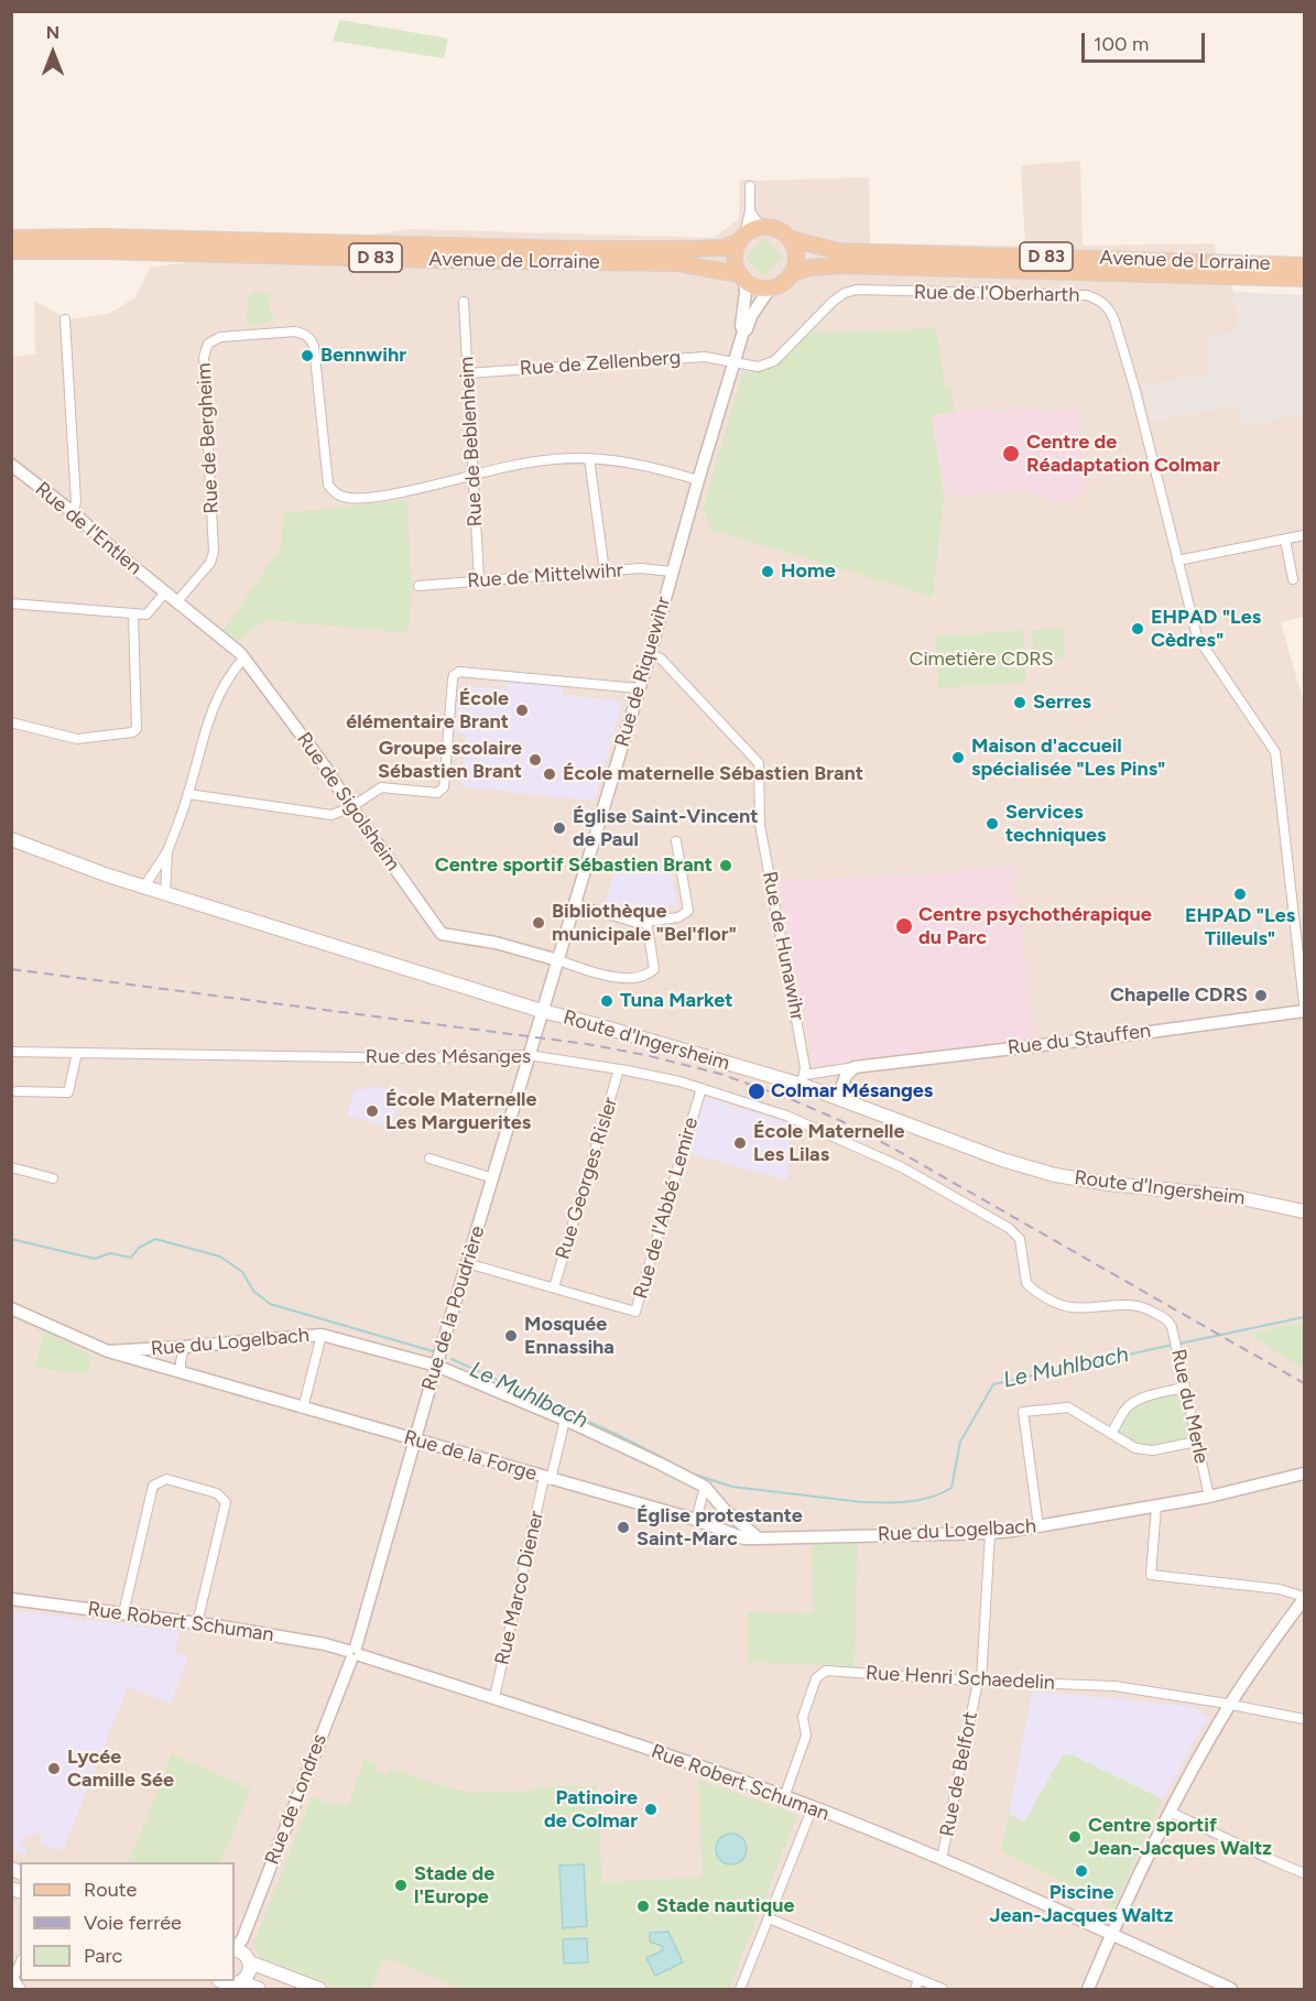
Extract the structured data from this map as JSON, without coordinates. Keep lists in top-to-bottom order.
{
  "streets": {
    "main road": ["D 83", "Avenue de Lorraine", "Route d'Ingersheim"],
    "street": [
      "Rue de l'Oberharth",
      "Rue de Zellenberg",
      "Rue de Bergheim",
      "Rue de Beblenheim",
      "Rue de l'Entlen",
      "Rue de Mittelwihr",
      "Rue de Riquewihr",
      "Rue de Sigolsheim",
      "Rue de Hunawihr",
      "Rue du Stauffen",
      "Rue des Mésanges",
      "Rue Georges Risler",
      "Rue de l'Abbé Lemire",
      "Rue de la Poudrière",
      "Rue du Logelbach",
      "Rue du Merle",
      "Rue de la Forge",
      "Rue Marco Diener",
      "Rue Robert Schuman",
      "Rue Henri Schaedelin",
      "Rue de Belfort",
      "Rue de Londres"
    ]
  },
  "crossings": [
    ["Avenue de Lorraine", "Rue de Riquewihr"],
    ["Rue de l'Oberharth", "Rue de Zellenberg"],
    ["Rue de l'Oberharth", "Rue de Riquewihr"],
    ["Rue de Zellenberg", "Rue de Beblenheim"],
    ["Rue de Zellenberg", "Rue de Riquewihr"],
    ["Rue de Bergheim", "Rue de Beblenheim"],
    ["Rue de Bergheim", "Rue de Sigolsheim"],
    ["Rue de Beblenheim", "Rue de Mittelwihr"],
    ["Rue de l'Entlen", "Rue de Sigolsheim"],
    ["Rue de Mittelwihr", "Rue de Riquewihr"],
    ["Rue de Riquewihr", "Rue de Sigolsheim"],
    ["Rue de Riquewihr", "Rue de Hunawihr"],
    ["Rue de Riquewihr", "Route d'Ingersheim"],
    ["Rue de Riquewihr", "Rue de la Poudrière"],
    ["Rue de Hunawihr", "Rue du Stauffen"],
    ["Rue de Hunawihr", "Route d'Ingersheim"],
    ["Rue du Stauffen", "Route d'Ingersheim"],
    ["Route d'Ingersheim", "Rue de la Poudrière"],
    ["Rue des Mésanges", "Rue Georges Risler"],
    ["Rue des Mésanges", "Rue de l'Abbé Lemire"],
    ["Rue des Mésanges", "Rue de la Poudrière"],
    ["Rue des Mésanges", "Rue du Merle"],
    ["Rue Georges Risler", "Rue de l'Abbé Lemire"],
    ["Rue de l'Abbé Lemire", "Rue de la Poudrière"],
    ["Rue de la Poudrière", "Rue du Logelbach"],
    ["Rue de la Poudrière", "Rue de la Forge"],
    ["Rue de la Poudrière", "Rue de Londres"],
    ["Rue du Logelbach", "Rue du Merle"],
    ["Rue du Logelbach", "Rue de la Forge"],
    ["Rue du Logelbach", "Rue Marco Diener"],
    ["Rue du Logelbach", "Rue de Belfort"],
    ["Rue de la Forge", "Rue Marco Diener"],
    ["Rue de la Forge", "Rue de Londres"],
    ["Rue Marco Diener", "Rue Robert Schuman"],
    ["Rue Robert Schuman", "Rue Henri Schaedelin"],
    ["Rue Robert Schuman", "Rue de Belfort"],
    ["Rue Robert Schuman", "Rue de Londres"],
    ["Rue Henri Schaedelin", "Rue de Belfort"]
  ],
  "water": ["Le Muhlbach"],
  "parks": ["Cimetière CDRS"],
  "places": [
    "Bennwihr",
    "Centre de Réadaptation Colmar",
    "Home",
    "EHPAD \"Les Cèdres\"",
    "Serres",
    "École élémentaire Brant",
    "Maison d'accueil spécialisée \"Les Pins\"",
    "Groupe scolaire Sébastien Brant",
    "École maternelle Sébastien Brant",
    "Services techniques",
    "Église Saint-Vincent de Paul",
    "Centre sportif Sébastien Brant",
    "EHPAD \"Les Tilleuls\"",
    "Bibliothèque municipale \"Bel'flor\"",
    "Centre psychothérapique du Parc",
    "Chapelle CDRS",
    "Tuna Market",
    "Colmar Mésanges",
    "École Maternelle Les Marguerites",
    "École Maternelle Les Lilas",
    "Mosquée Ennassiha",
    "Église protestante Saint-Marc",
    "Lycée Camille Sée",
    "Patinoire de Colmar",
    "Centre sportif Jean-Jacques Waltz",
    "Piscine Jean-Jacques Waltz",
    "Stade de l'Europe",
    "Stade nautique"
  ],
  "legend": ["Route", "Voie ferrée", "Parc"],
  "scale_bar": "100 m",
  "north": "top"
}
